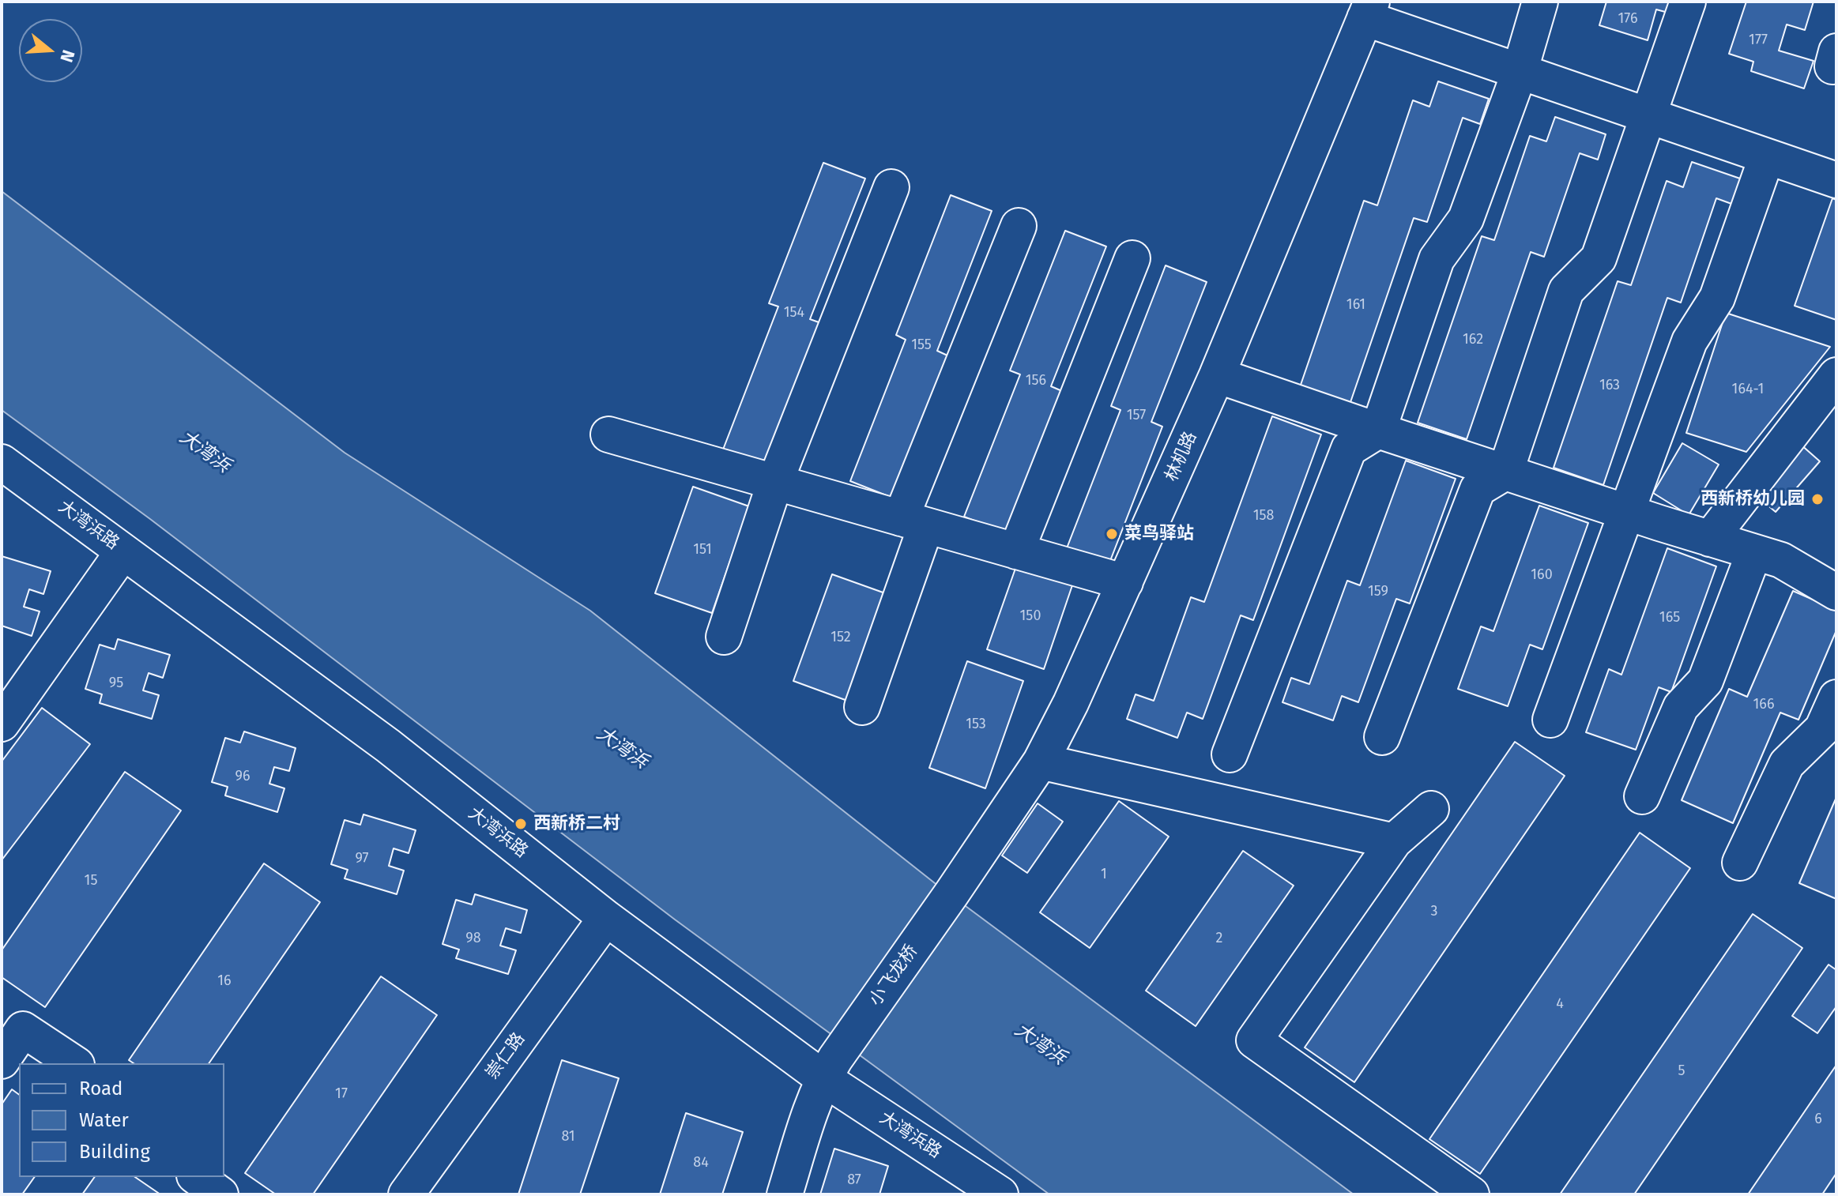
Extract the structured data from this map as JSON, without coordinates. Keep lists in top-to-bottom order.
{
  "streets": {
    "street": [
      "林机路",
      "大湾浜路",
      "小飞龙桥",
      "崇仁路"
    ]
  },
  "crossings": [
    ["林机路", "小飞龙桥"],
    ["大湾浜路", "小飞龙桥"],
    ["大湾浜路", "崇仁路"]
  ],
  "water": ["大湾浜"],
  "places": ["西新桥幼儿园", "菜鸟驿站", "西新桥二村"],
  "house_numbers": [
    "176",
    "177",
    "161",
    "154",
    "162",
    "155",
    "156",
    "163",
    "164-1",
    "157",
    "158",
    "151",
    "160",
    "159",
    "150",
    "165",
    "152",
    "95",
    "166",
    "153",
    "96",
    "97",
    "1",
    "15",
    "3",
    "98",
    "2",
    "16",
    "4",
    "5",
    "17",
    "6",
    "81",
    "84",
    "87"
  ],
  "legend": ["Road", "Water", "Building"],
  "north": "right"
}
